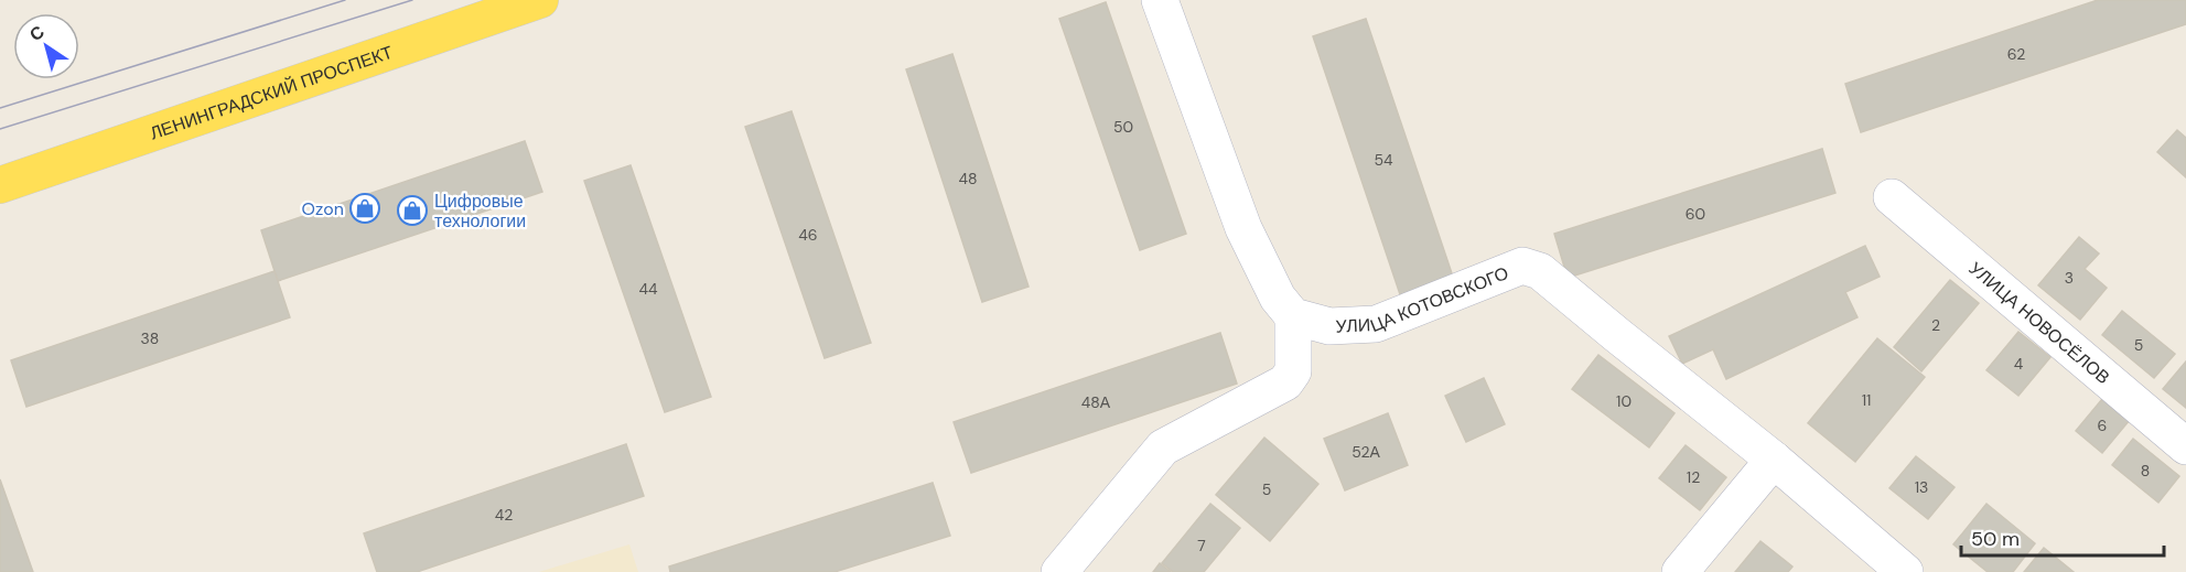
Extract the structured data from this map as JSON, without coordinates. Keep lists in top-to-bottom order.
{
  "streets": {
    "main road": ["ЛЕНИНГРАДСКИЙ ПРОСПЕКТ"],
    "street": ["УЛИЦА КОТОВСКОГО", "УЛИЦА НОВОСЁЛОВ"]
  },
  "places": {
    "shop": ["Ozon", "Цифровые технологии"]
  },
  "house_numbers": [
    "62",
    "50",
    "54",
    "48",
    "60",
    "46",
    "3",
    "44",
    "2",
    "38",
    "5",
    "4",
    "11",
    "10",
    "48А",
    "6",
    "52А",
    "8",
    "12",
    "13",
    "5",
    "42",
    "7"
  ],
  "scale_bar": "50 m",
  "north": "top left"
}
